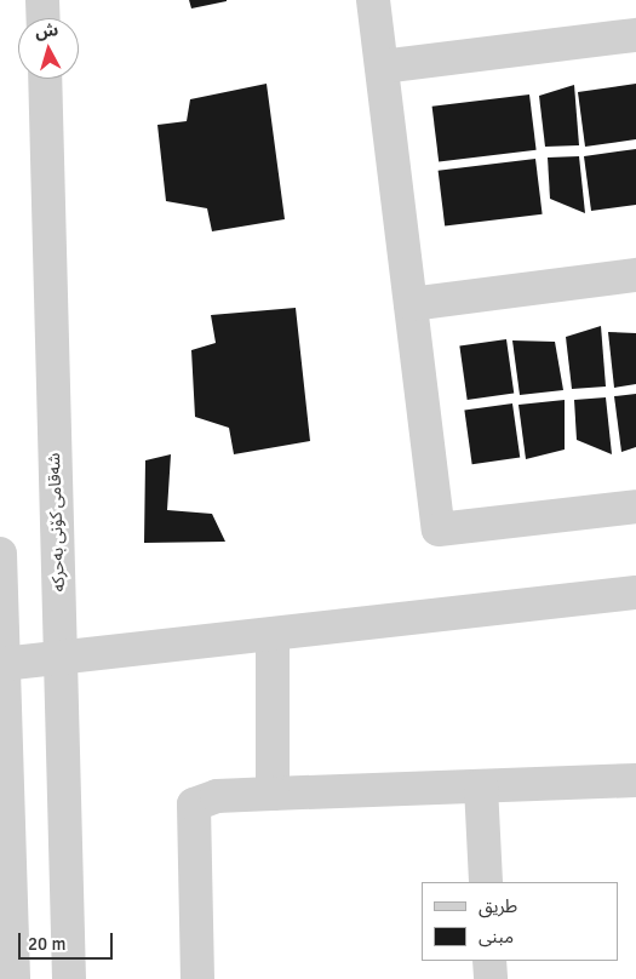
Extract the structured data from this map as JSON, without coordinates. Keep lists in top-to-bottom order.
{
  "streets": {
    "street": ["شەقامی کۆنی بەحرکە"]
  },
  "legend": ["طريق", "مبنى"],
  "scale_bar": "20 m",
  "north": "top"
}
